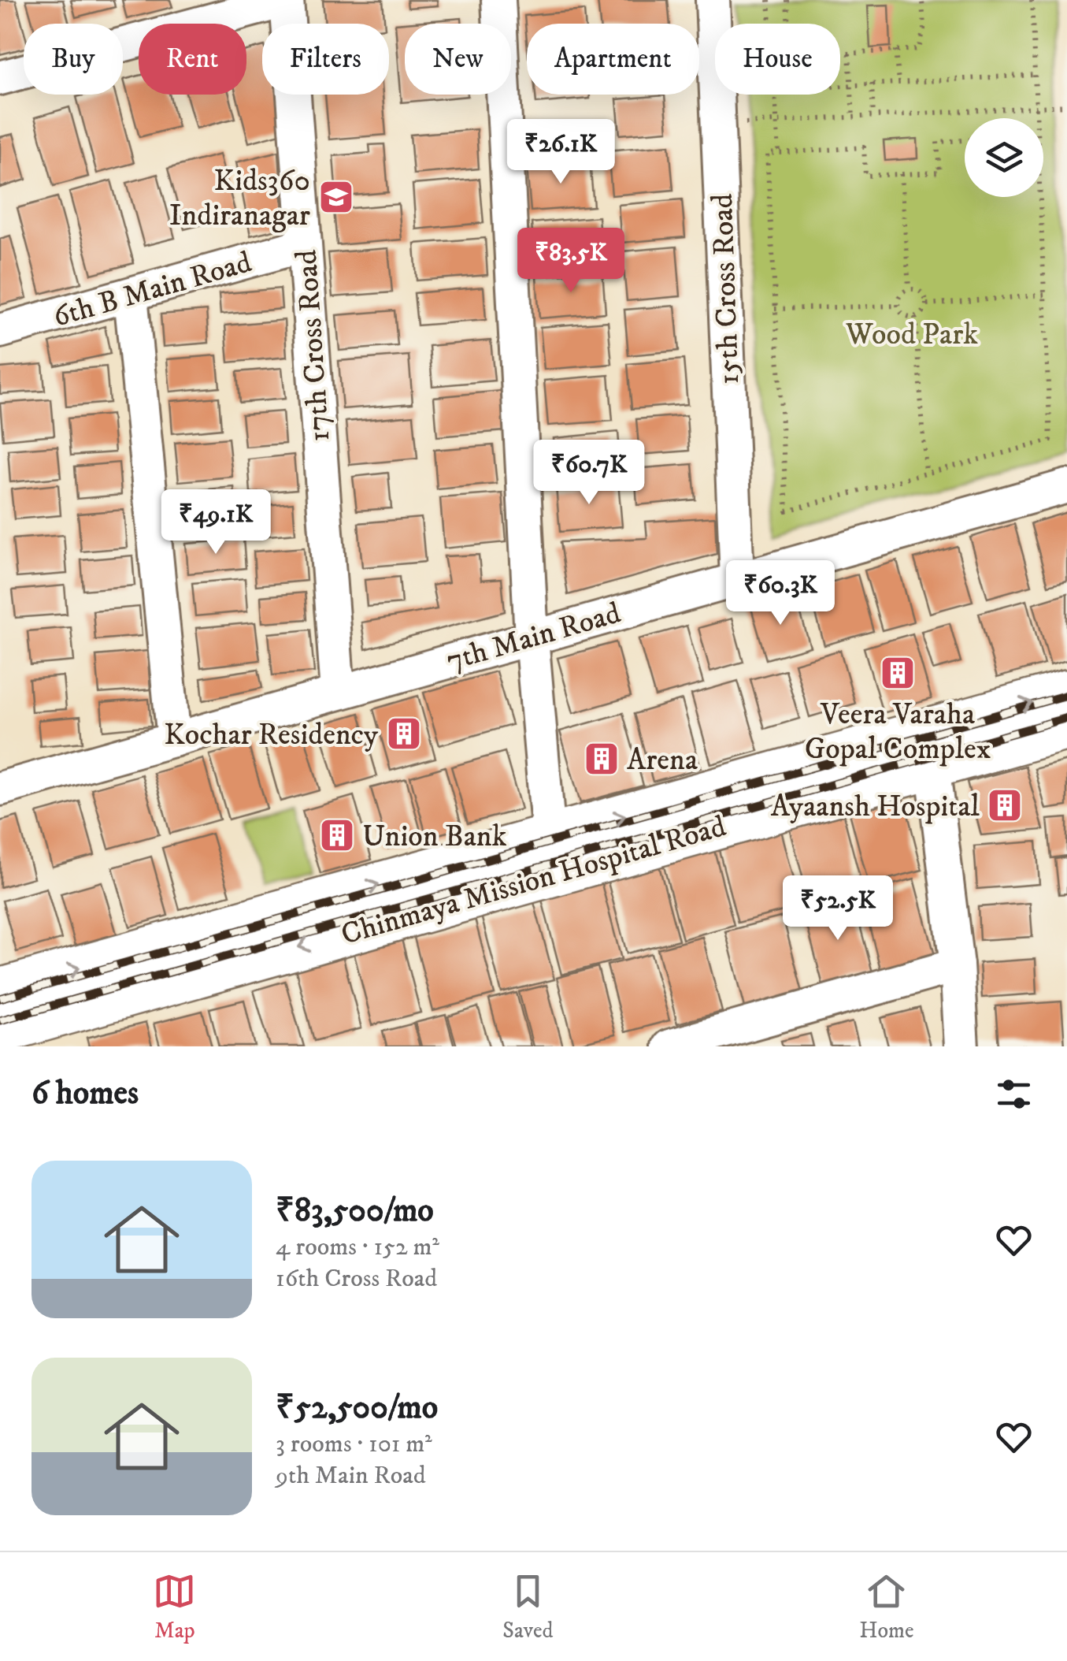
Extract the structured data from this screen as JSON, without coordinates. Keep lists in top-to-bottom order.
{
  "streets": {
    "main road": ["Chinmaya Mission Hospital Road"],
    "street": [
      "6th B Main Road",
      "15th Cross Road",
      "17th Cross Road",
      "7th Main Road"
    ]
  },
  "crossings": [
    ["6th B Main Road", "17th Cross Road"],
    ["15th Cross Road", "7th Main Road"],
    ["17th Cross Road", "7th Main Road"]
  ],
  "parks": ["Wood Park"],
  "places": {
    "school or university": ["Kids360 Indiranagar"],
    "building": [
      "Veera Varaha Gopal Complex",
      "Kochar Residency",
      "Arena",
      "Ayaansh Hospital",
      "Union Bank"
    ]
  },
  "page": {
    "chip": [
      "Buy",
      "Rent",
      "Filters",
      "New",
      "Apartment",
      "House"
    ],
    "price": [
      "₹26.1K",
      "₹83.5K",
      "₹60.7K",
      "₹49.1K",
      "₹60.3K",
      "₹52.5K"
    ],
    "heading": "6 homes",
    "list": [
      {
        "name": "₹83,500/mo",
        "note": "4 rooms · 152 m² · 16th Cross Road"
      },
      {
        "name": "₹52,500/mo",
        "note": "3 rooms · 101 m² · 9th Main Road"
      }
    ],
    "tabs": ["Map", "Saved", "Home"]
  }
}
